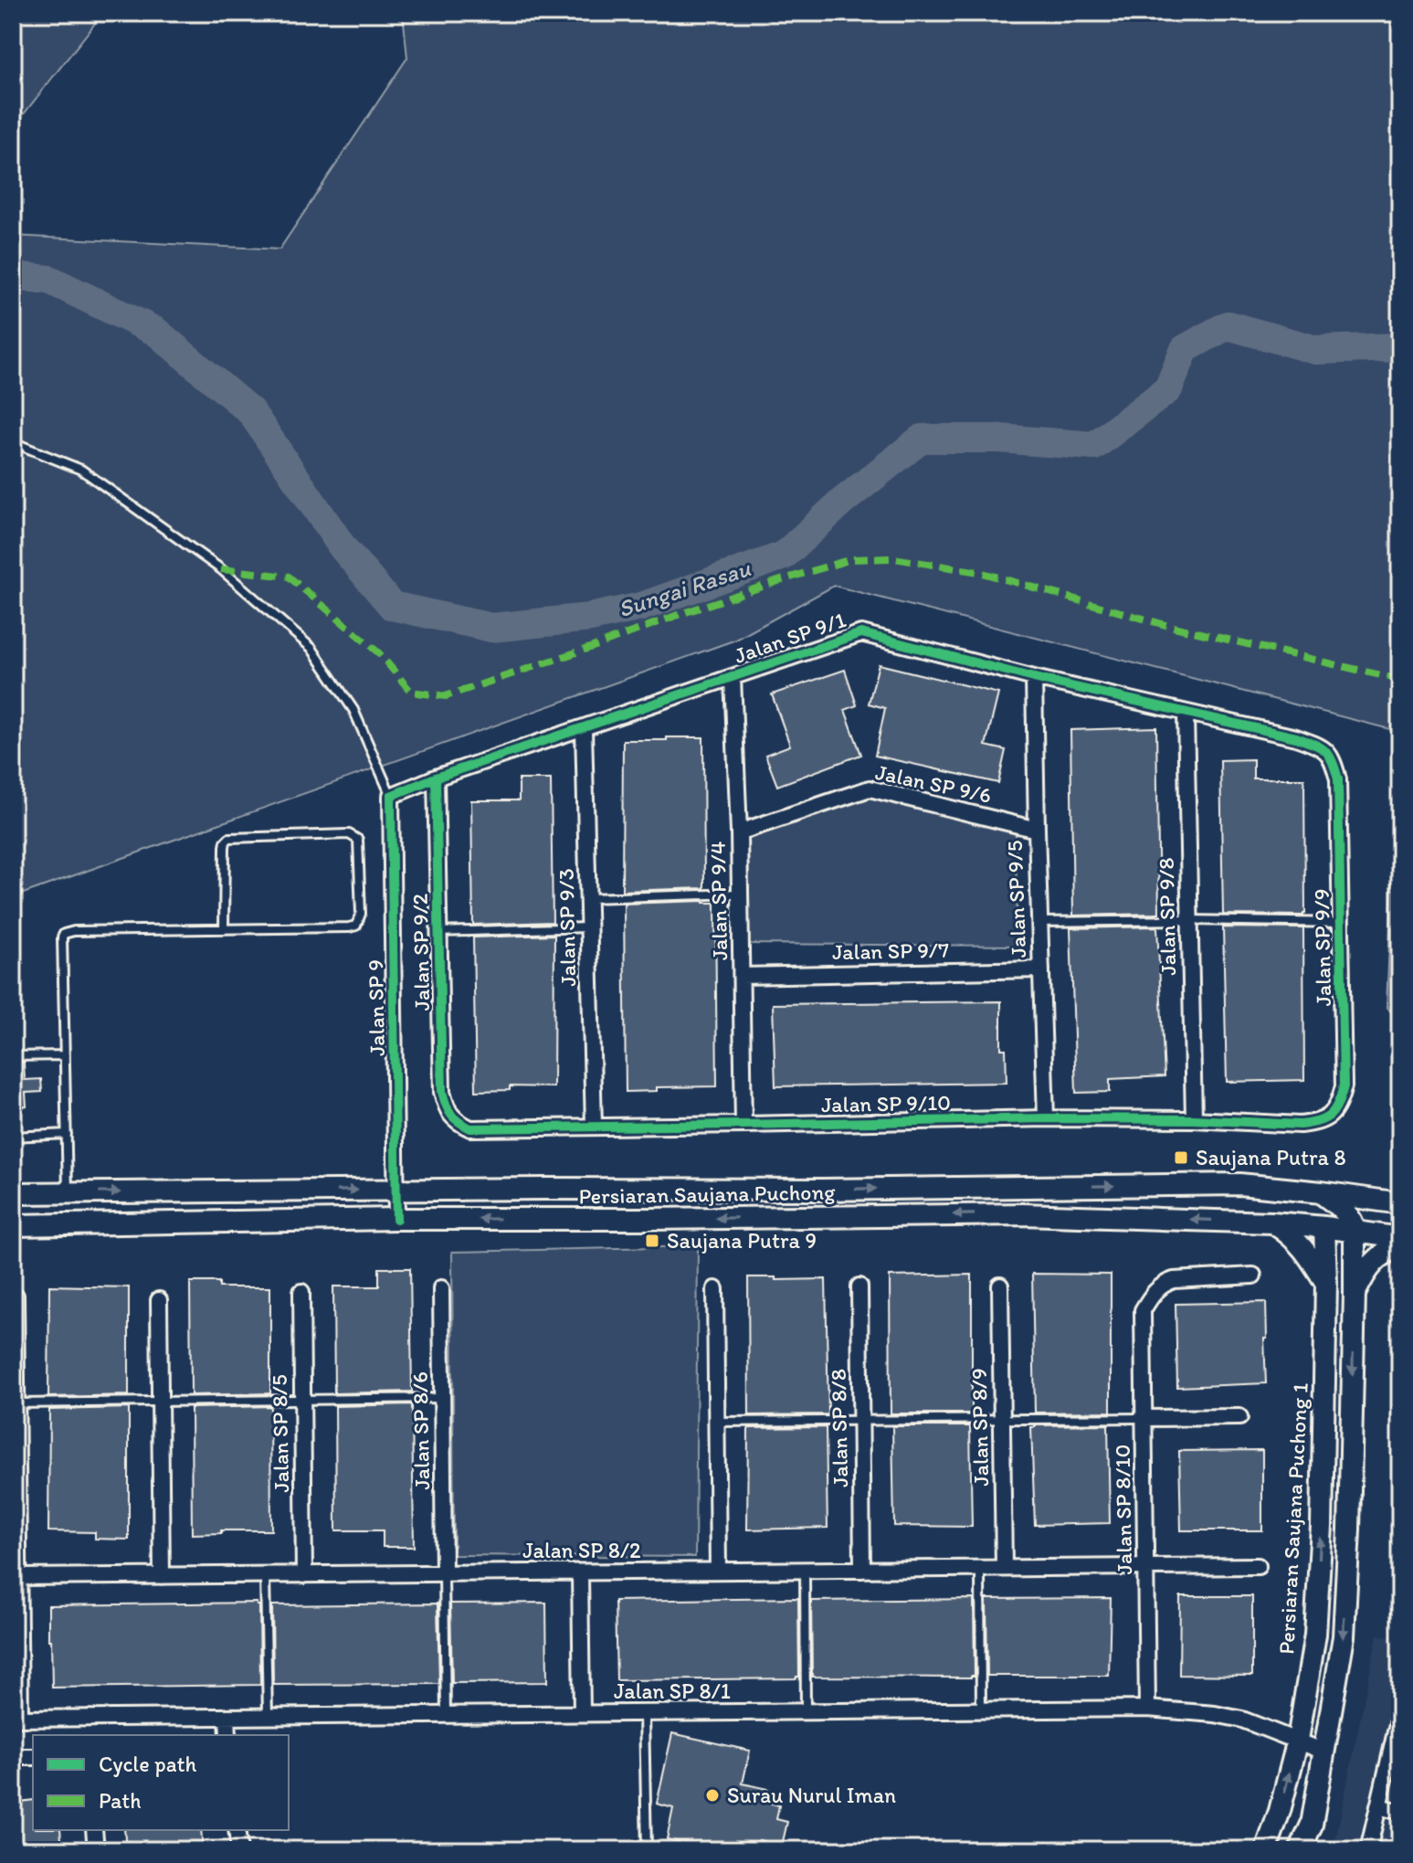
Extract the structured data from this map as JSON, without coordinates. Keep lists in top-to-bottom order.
{
  "streets": {
    "street": [
      "Jalan SP 9/1",
      "Jalan SP 9/6",
      "Jalan SP 9/5",
      "Jalan SP 9/4",
      "Jalan SP 9/8",
      "Jalan SP 9/3",
      "Jalan SP 9/9",
      "Jalan SP 9/7",
      "Jalan SP 9/2",
      "Jalan SP 9",
      "Jalan SP 9/10",
      "Persiaran Saujana Puchong",
      "Jalan SP 8/9",
      "Jalan SP 8/8",
      "Jalan SP 8/6",
      "Jalan SP 8/5",
      "Jalan SP 8/10",
      "Persiaran Saujana Puchong 1",
      "Jalan SP 8/2",
      "Jalan SP 8/1"
    ]
  },
  "crossings": [
    ["Jalan SP 9/1", "Jalan SP 9/5"],
    ["Jalan SP 9/1", "Jalan SP 9/4"],
    ["Jalan SP 9/1", "Jalan SP 9/8"],
    ["Jalan SP 9/1", "Jalan SP 9/3"],
    ["Jalan SP 9/1", "Jalan SP 9/9"],
    ["Jalan SP 9/1", "Jalan SP 9/2"],
    ["Jalan SP 9/1", "Jalan SP 9"],
    ["Jalan SP 9/6", "Jalan SP 9/5"],
    ["Jalan SP 9/6", "Jalan SP 9/4"],
    ["Jalan SP 9/5", "Jalan SP 9/7"],
    ["Jalan SP 9/5", "Jalan SP 9/10"],
    ["Jalan SP 9/4", "Jalan SP 9/7"],
    ["Jalan SP 9/4", "Jalan SP 9/10"],
    ["Jalan SP 9/8", "Jalan SP 9/10"],
    ["Jalan SP 9/3", "Jalan SP 9/10"],
    ["Jalan SP 9/9", "Jalan SP 9/10"],
    ["Jalan SP 9/2", "Jalan SP 9/10"],
    ["Jalan SP 9", "Persiaran Saujana Puchong"],
    ["Persiaran Saujana Puchong", "Persiaran Saujana Puchong 1"],
    ["Jalan SP 8/9", "Jalan SP 8/2"],
    ["Jalan SP 8/8", "Jalan SP 8/2"],
    ["Jalan SP 8/6", "Jalan SP 8/2"],
    ["Jalan SP 8/5", "Jalan SP 8/2"],
    ["Jalan SP 8/10", "Jalan SP 8/2"],
    ["Jalan SP 8/10", "Jalan SP 8/1"],
    ["Persiaran Saujana Puchong 1", "Jalan SP 8/1"]
  ],
  "water": ["Sungai Rasau"],
  "places": {
    "transit": ["Saujana Putra 8", "Saujana Putra 9"],
    "other": ["Surau Nurul Iman"]
  },
  "legend": ["Cycle path", "Path"]
}
